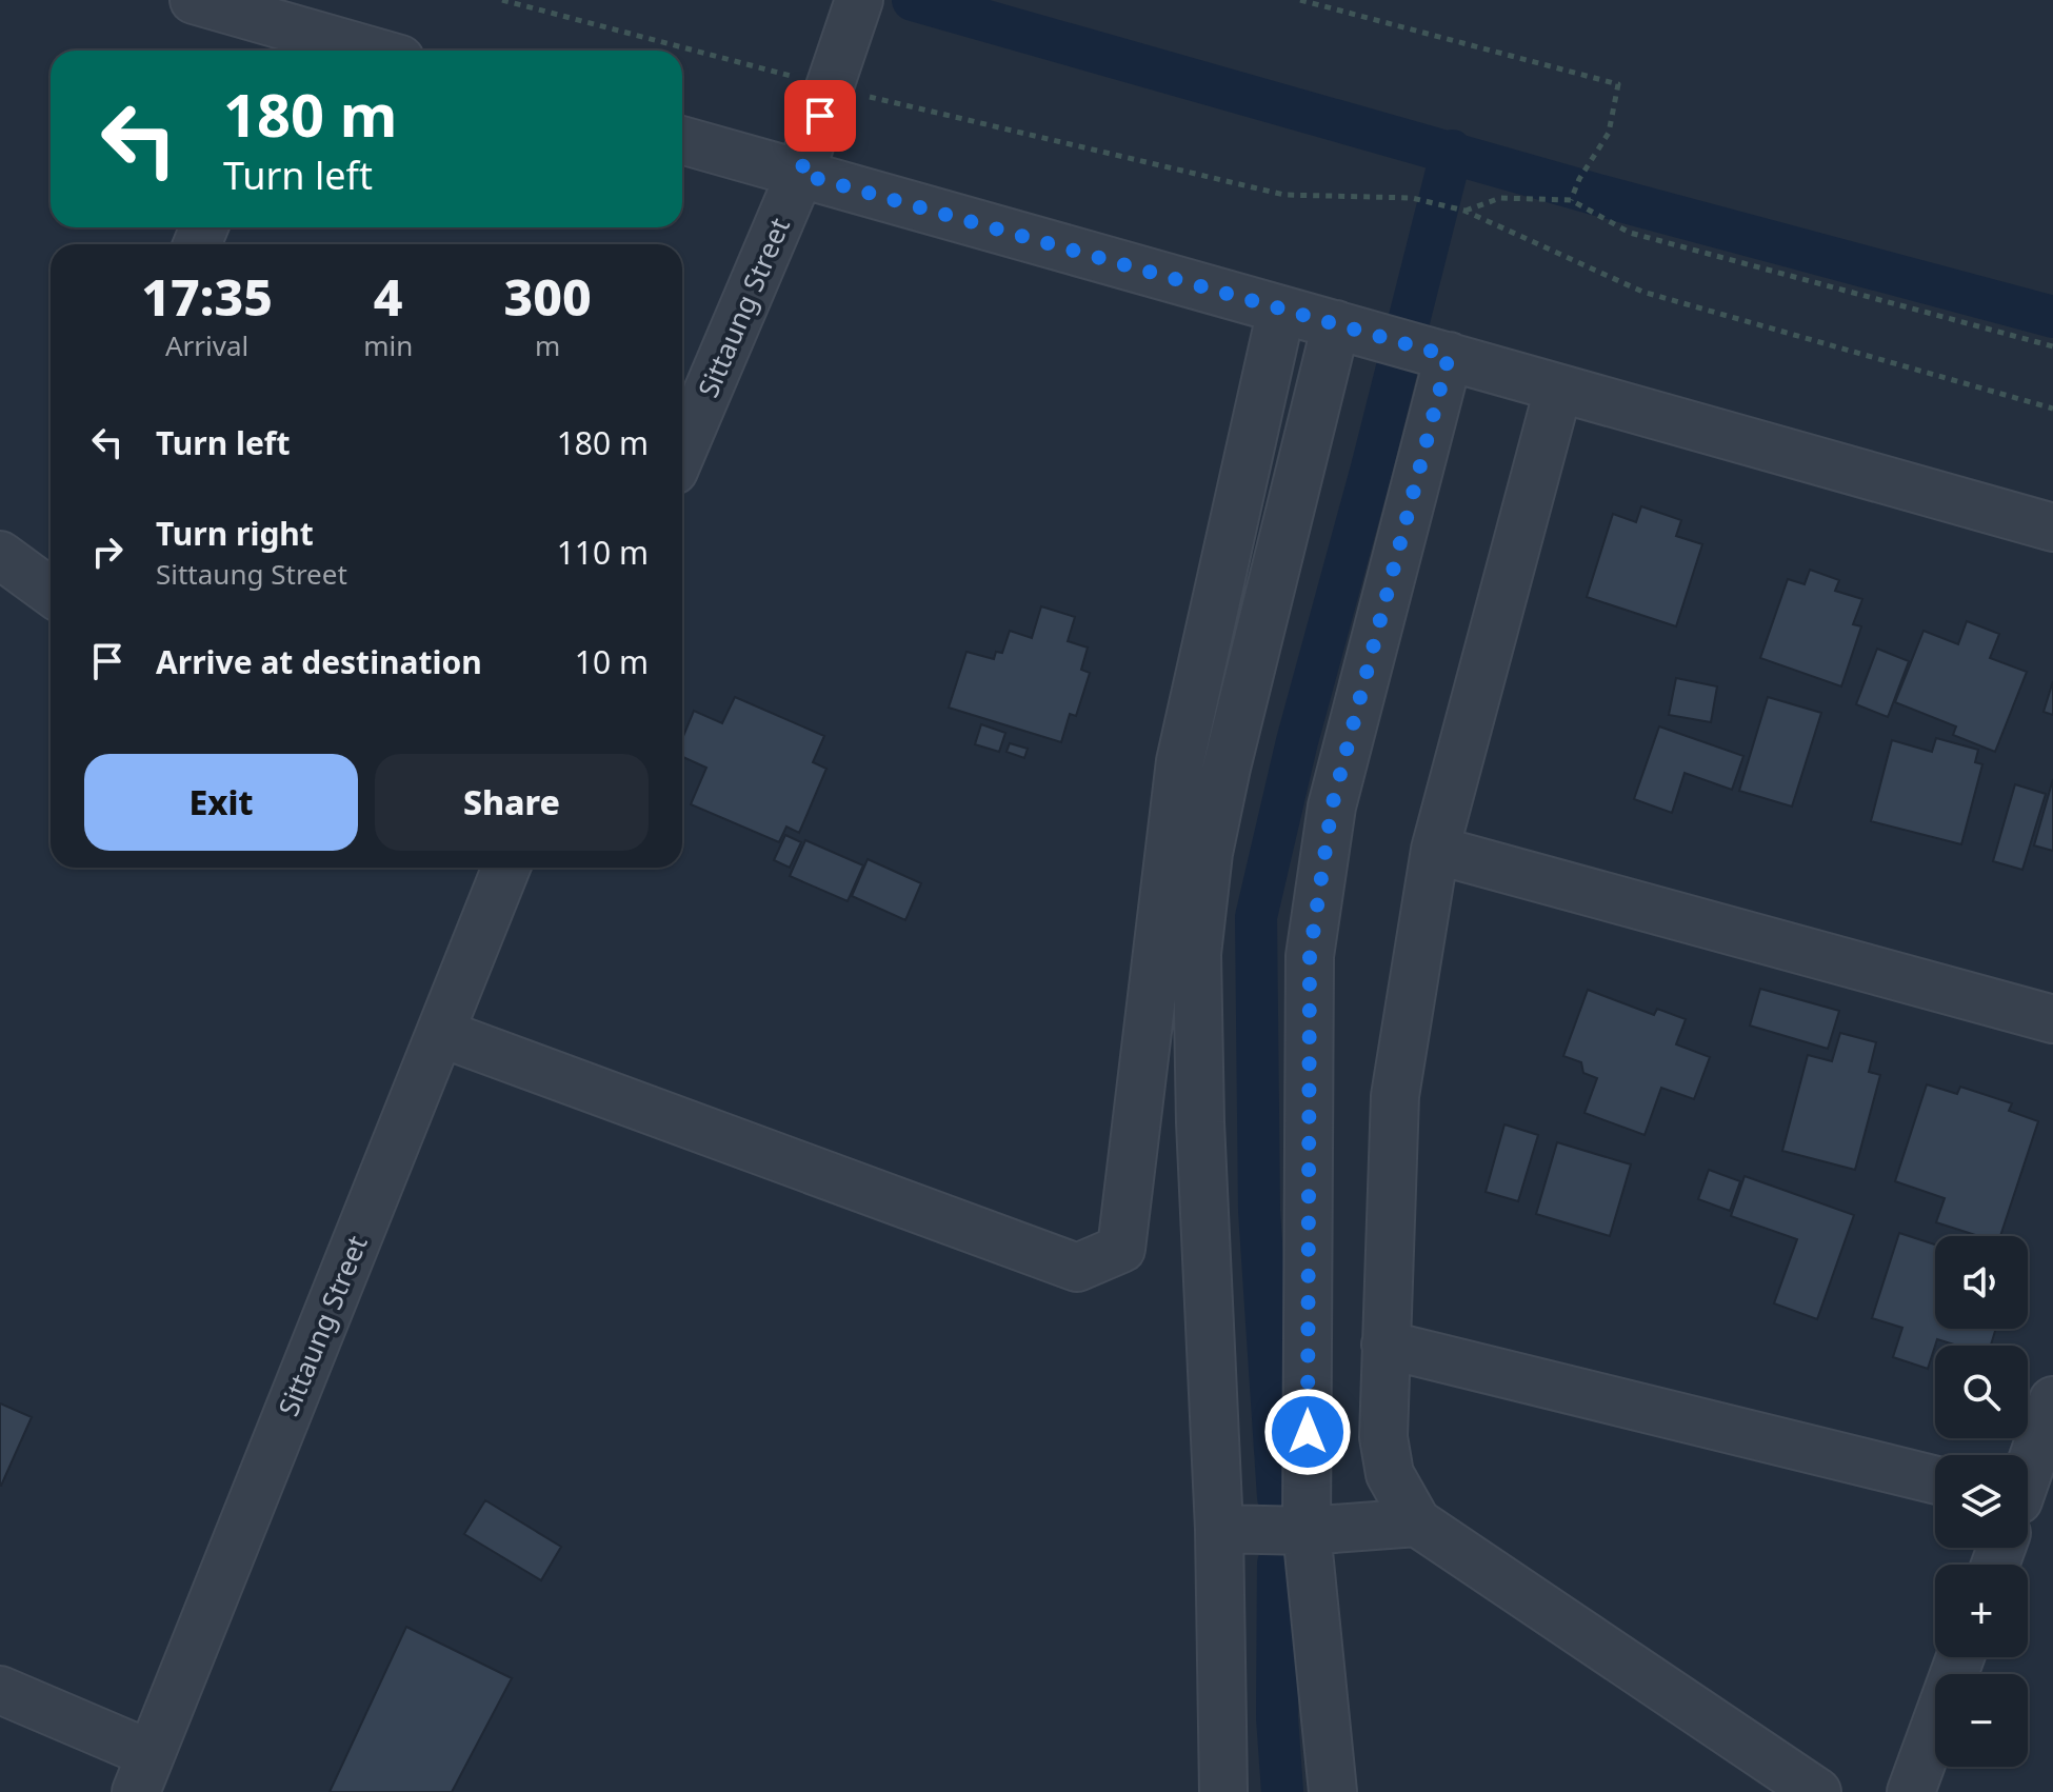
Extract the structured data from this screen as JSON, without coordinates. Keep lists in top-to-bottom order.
{
  "streets": {
    "street": ["Sittaung Street"]
  },
  "page": {
    "turn": ["180 m", "Turn left"],
    "eta": [
      "17:35",
      "Arrival",
      "4",
      "min",
      "300",
      "m"
    ],
    "list": [
      {
        "name": "Turn left",
        "value": "180 m"
      },
      {
        "name": "Turn right",
        "note": "Sittaung Street",
        "value": "110 m"
      },
      {
        "name": "Arrive at destination",
        "value": "10 m"
      }
    ],
    "buttons": ["Exit", "Share"],
    "map_buttons": ["+", "−"]
  }
}
